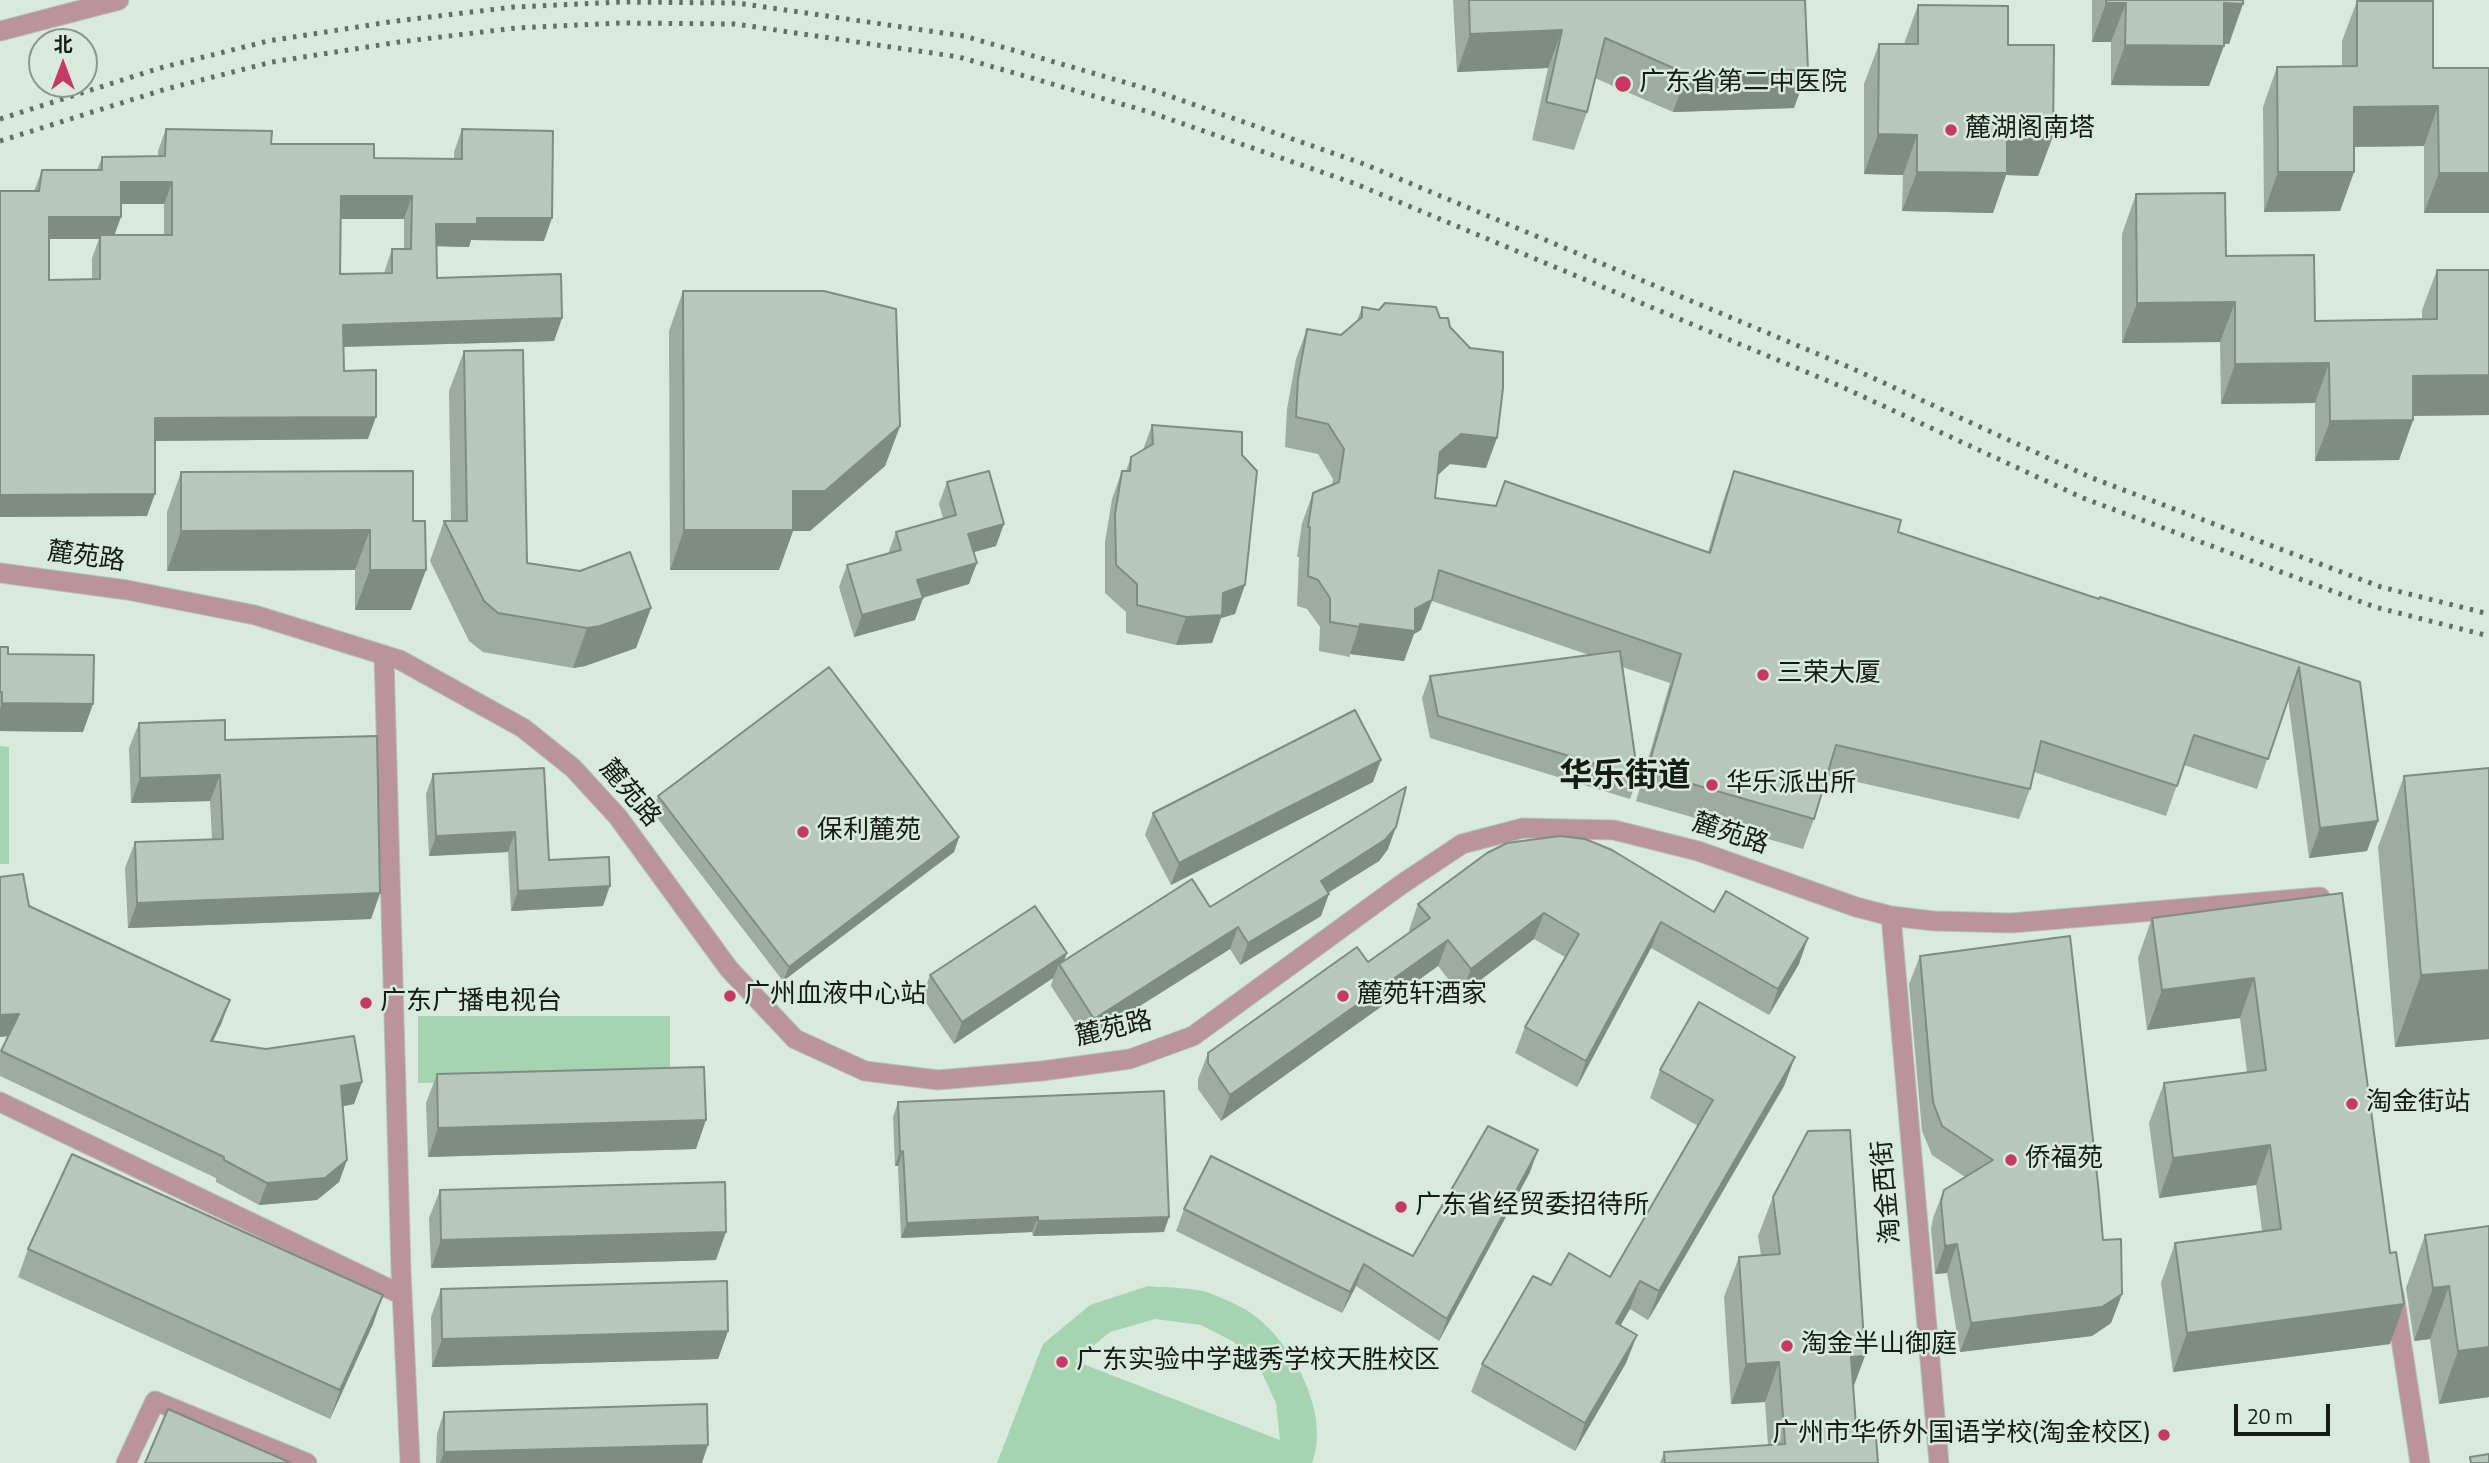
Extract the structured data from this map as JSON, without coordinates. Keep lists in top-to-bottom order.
{
  "streets": {
    "street": ["麓苑路", "淘金西街"]
  },
  "crossings": [
    ["麓苑路", "淘金西街"]
  ],
  "districts": ["华乐街道"],
  "places": [
    "广东省第二中医院",
    "麓湖阁南塔",
    "三荣大厦",
    "华乐派出所",
    "保利麓苑",
    "广州血液中心站",
    "麓苑轩酒家",
    "广东广播电视台",
    "淘金街站",
    "侨福苑",
    "广东省经贸委招待所",
    "淘金半山御庭",
    "广东实验中学越秀学校天胜校区",
    "广州市华侨外国语学校(淘金校区)"
  ],
  "scale_bar": "20 m",
  "north": "top"
}
